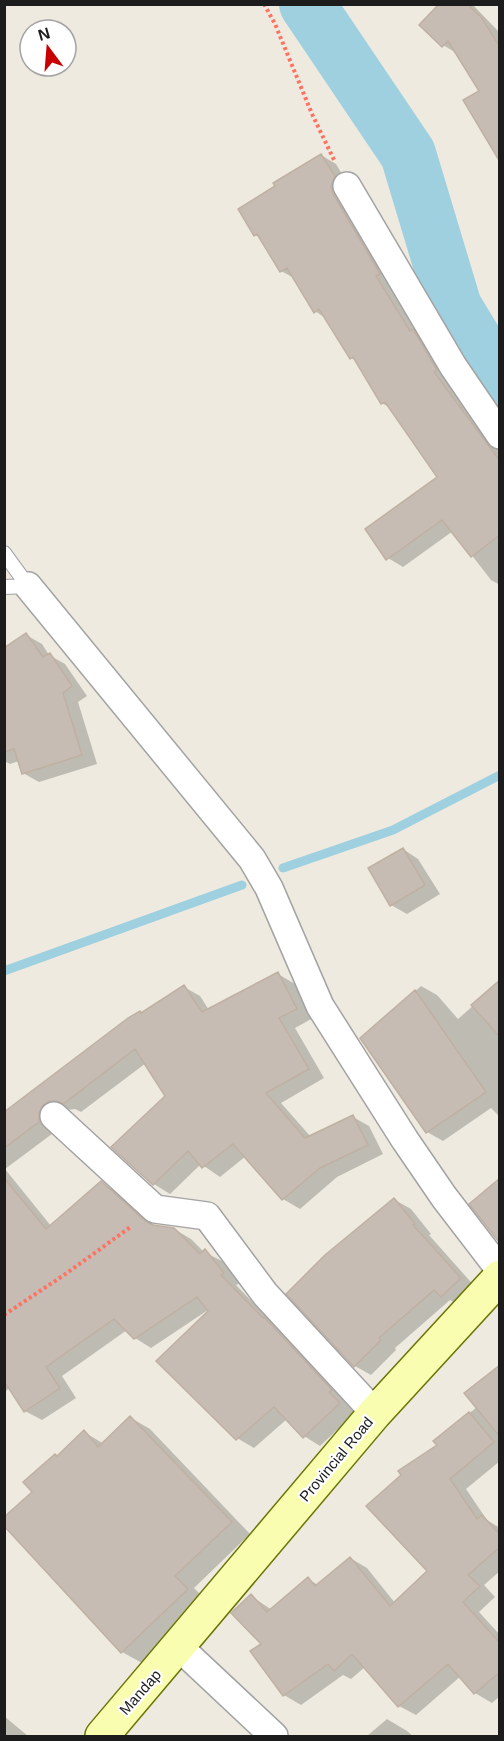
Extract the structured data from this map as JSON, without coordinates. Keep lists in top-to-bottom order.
{
  "streets": {
    "main road": ["Provincial Road", "Mandap"]
  },
  "crossings": [
    ["Provincial Road", "Mandap"]
  ],
  "north": "top"
}
